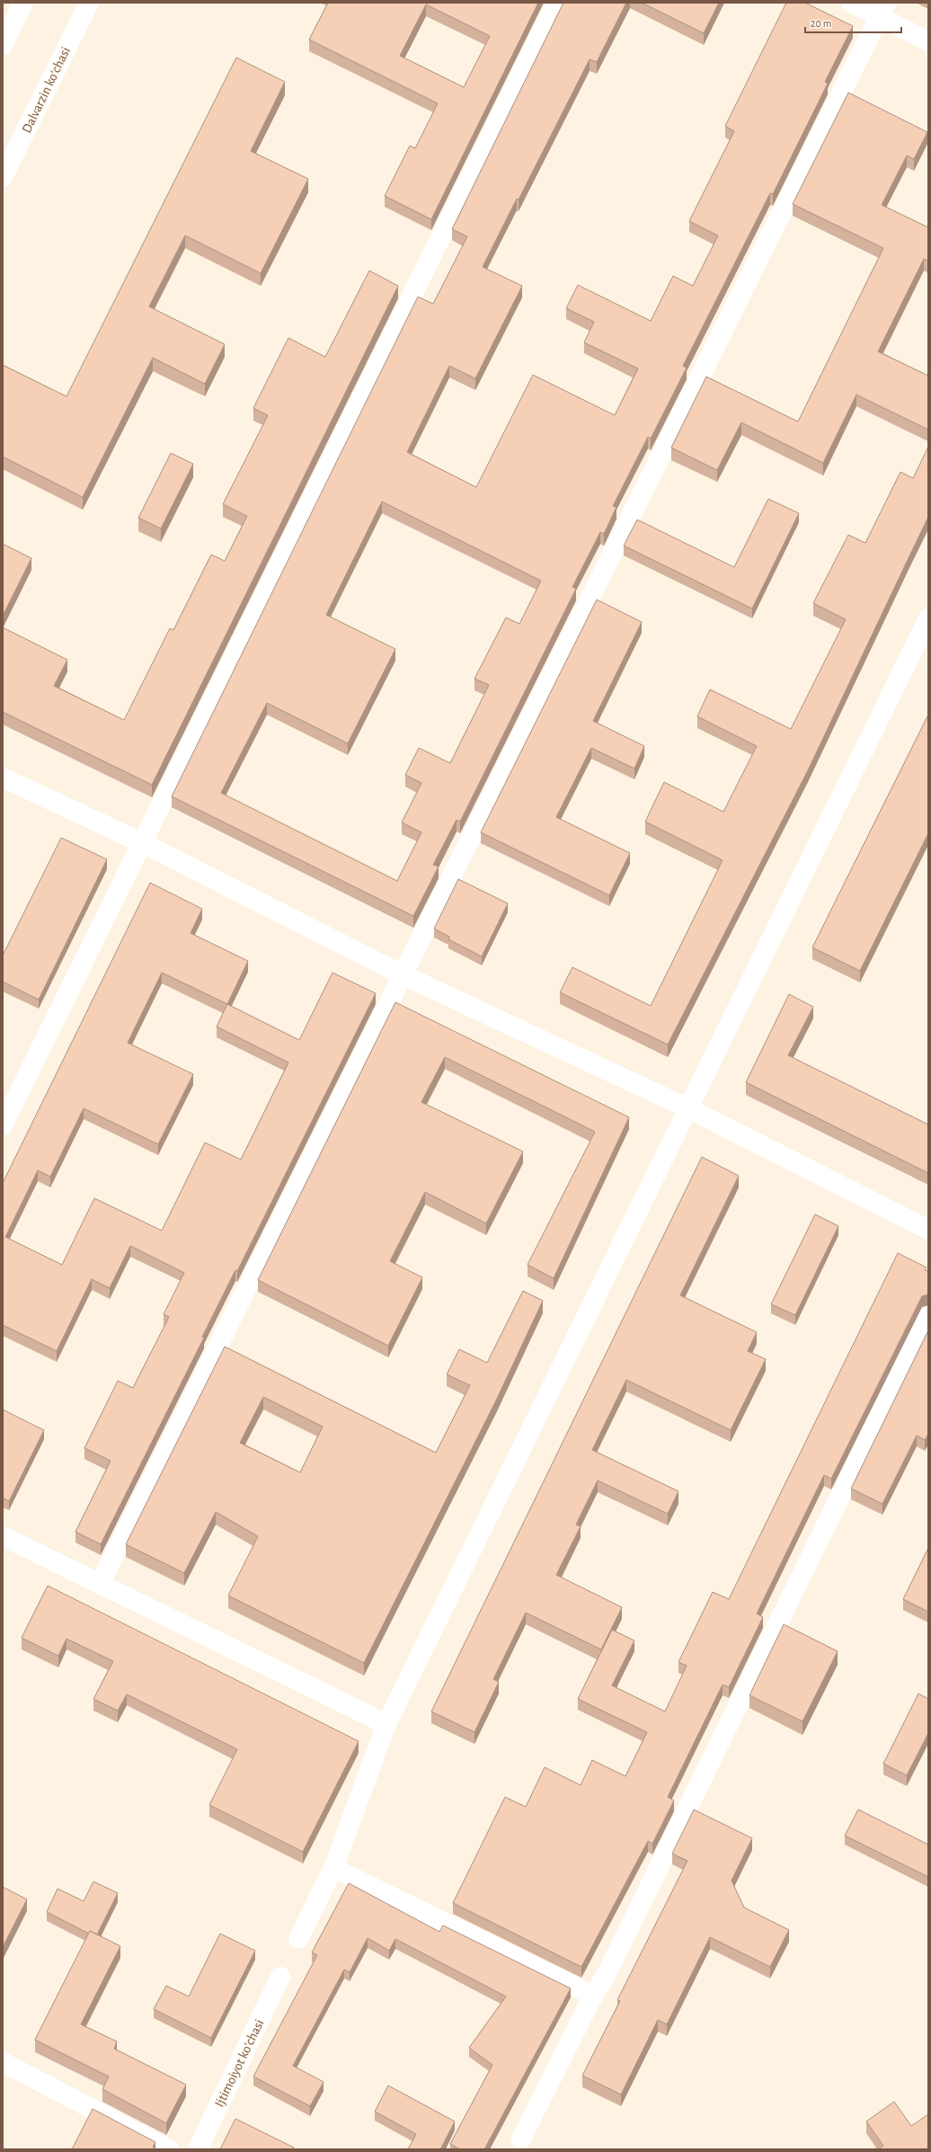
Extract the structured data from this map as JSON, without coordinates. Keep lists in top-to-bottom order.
{
  "streets": {
    "street": ["Dalvarzin koʻchasi", "Ijtimoiyot koʻchasi"]
  },
  "scale_bar": "20 m"
}
